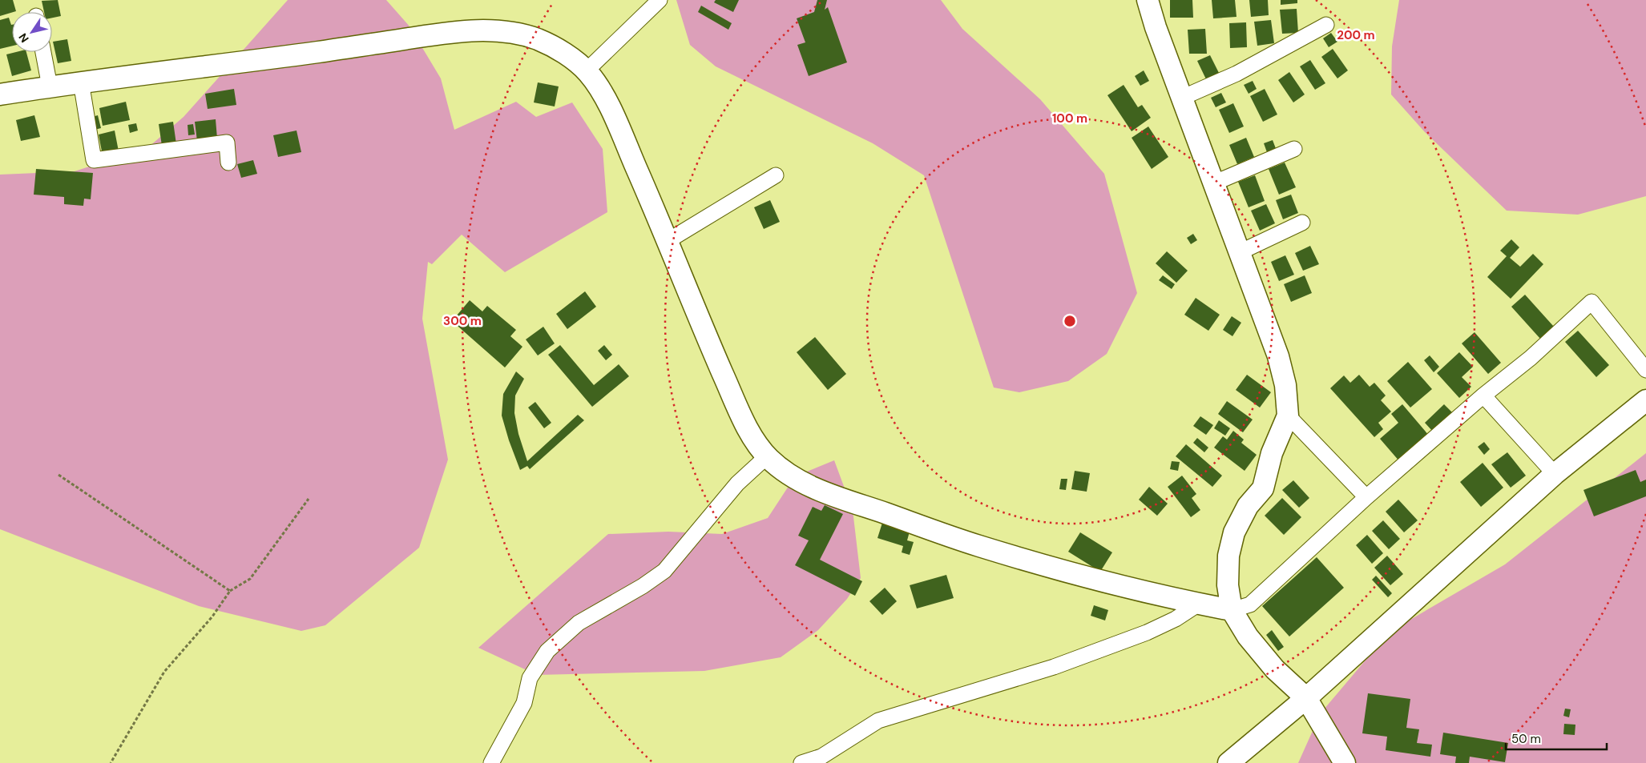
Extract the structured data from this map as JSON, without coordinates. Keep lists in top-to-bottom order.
{
  "scale_bar": "50 m",
  "north": "bottom left",
  "rings": ["200 m", "100 m", "300 m"]
}
